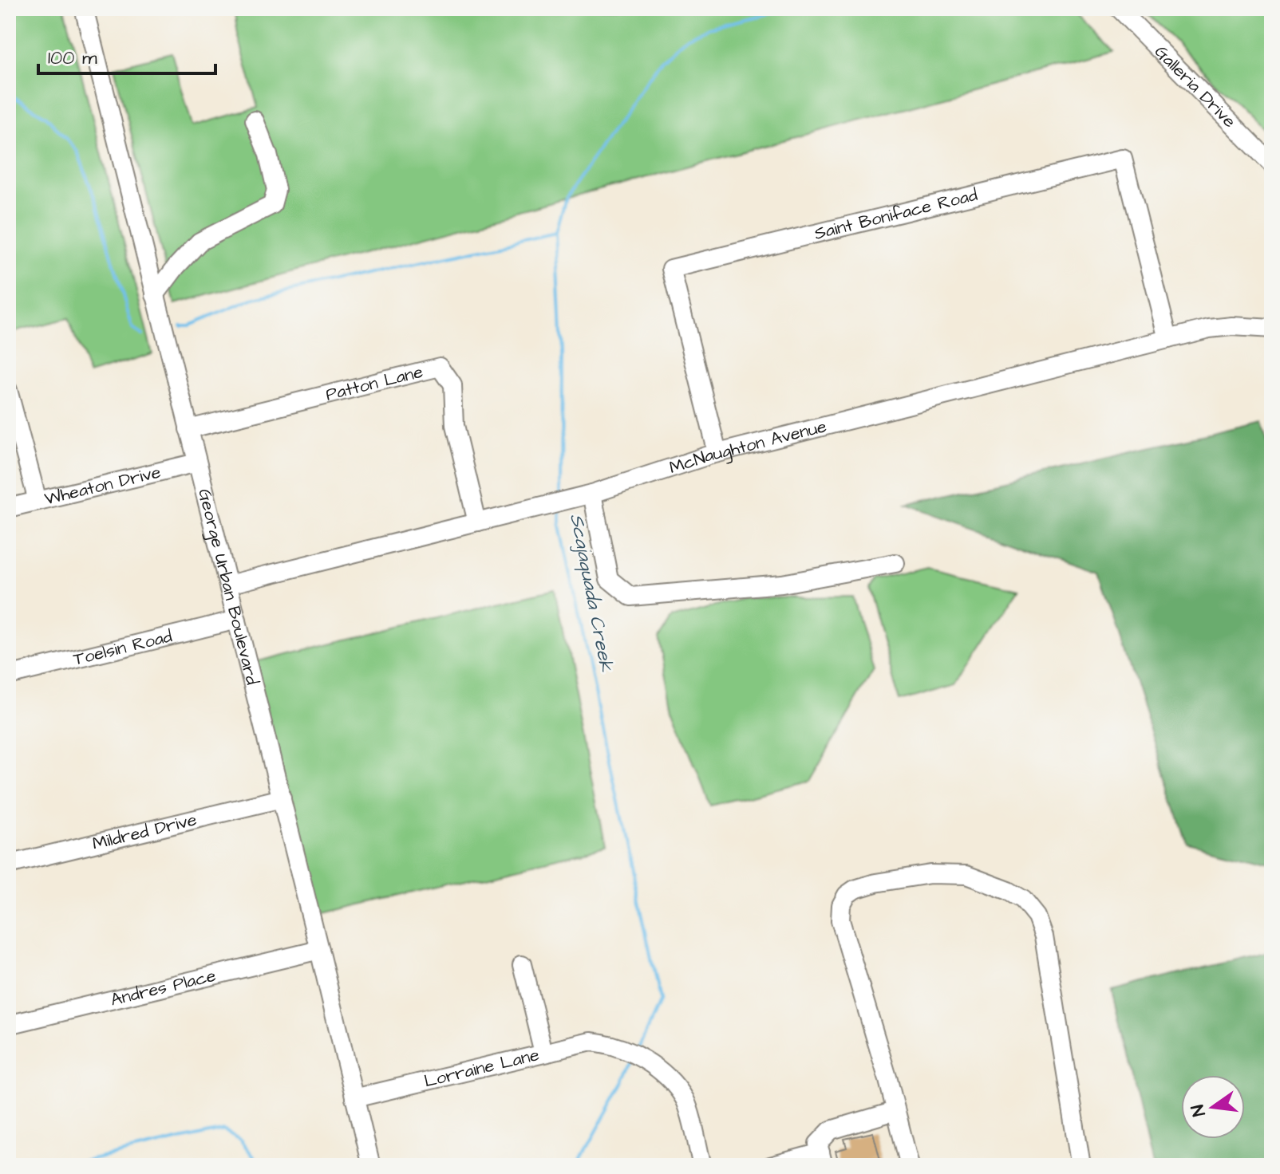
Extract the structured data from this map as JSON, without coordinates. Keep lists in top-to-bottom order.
{
  "streets": {
    "street": [
      "Galleria Drive",
      "Saint Boniface Road",
      "Patton Lane",
      "McNaughton Avenue",
      "Wheaton Drive",
      "George Urban Boulevard",
      "Toelsin Road",
      "Mildred Drive",
      "Andres Place",
      "Lorraine Lane"
    ]
  },
  "crossings": [
    ["Saint Boniface Road", "McNaughton Avenue"],
    ["Patton Lane", "McNaughton Avenue"],
    ["Patton Lane", "George Urban Boulevard"],
    ["McNaughton Avenue", "George Urban Boulevard"],
    ["Wheaton Drive", "George Urban Boulevard"],
    ["George Urban Boulevard", "Toelsin Road"],
    ["George Urban Boulevard", "Mildred Drive"],
    ["George Urban Boulevard", "Andres Place"],
    ["George Urban Boulevard", "Lorraine Lane"]
  ],
  "water": ["Scajaquada Creek"],
  "scale_bar": "100 m",
  "north": "left"
}
